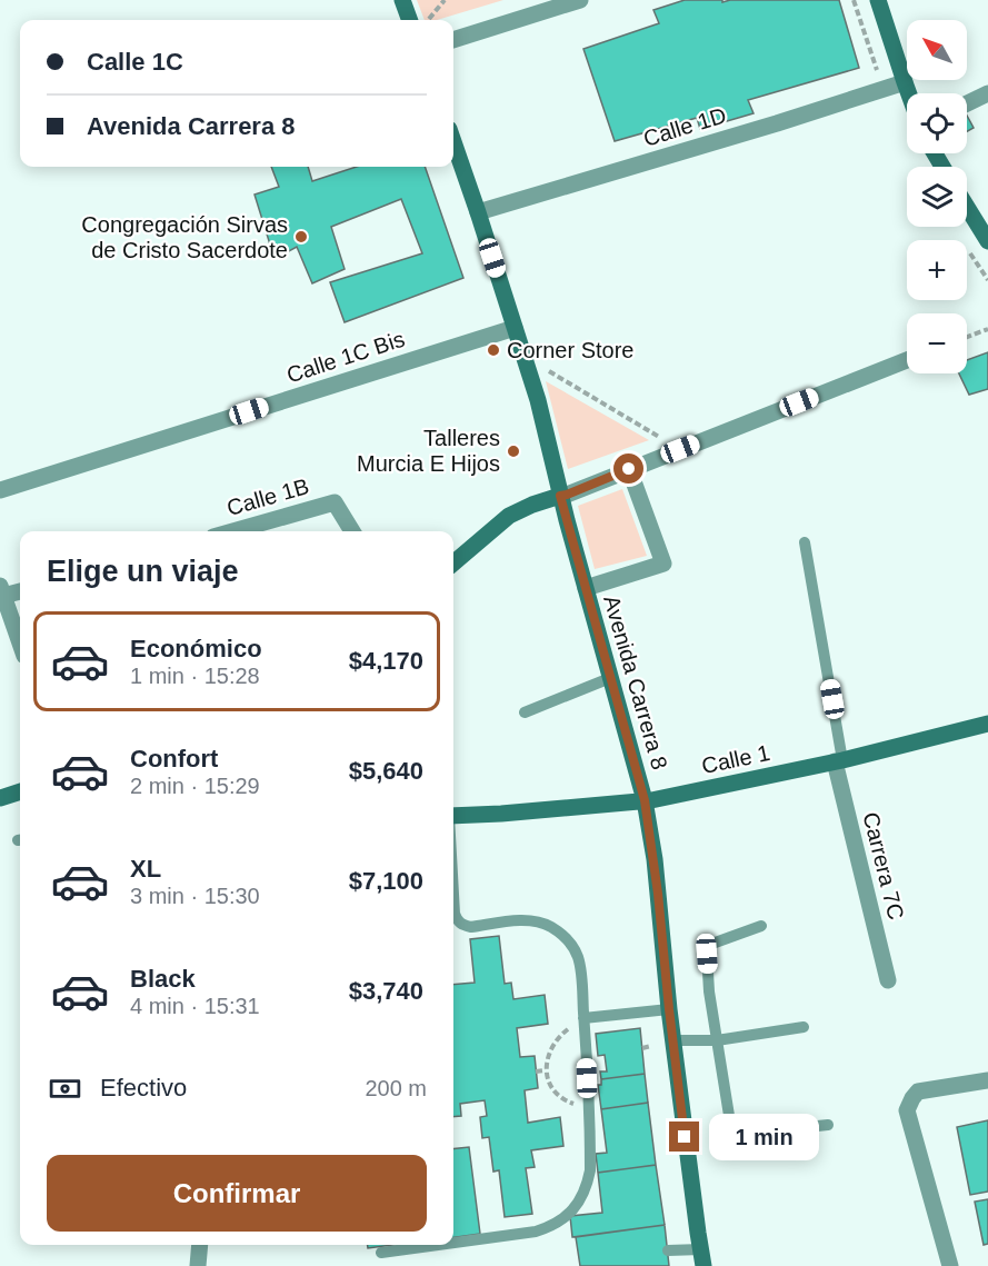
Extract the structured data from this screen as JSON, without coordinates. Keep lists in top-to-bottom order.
{
  "streets": {
    "main road": ["Avenida Carrera 8", "Calle 1"],
    "street": [
      "Calle 1D",
      "Calle 1C Bis",
      "Calle 1B",
      "Carrera 7C"
    ]
  },
  "crossings": [
    ["Calle 1D", "Avenida Carrera 8"],
    ["Calle 1C Bis", "Avenida Carrera 8"],
    ["Avenida Carrera 8", "Calle 1"],
    ["Calle 1", "Carrera 7C"]
  ],
  "places": ["Congregación Sirvas de Cristo Sacerdote", "Corner Store", "Talleres Murcia E Hijos"],
  "north": "top left",
  "page": {
    "map_buttons": ["+", "−"],
    "banner": ["Calle 1C", "Avenida Carrera 8"],
    "heading": "Elige un viaje",
    "list": [
      {
        "name": "Económico",
        "note": "1 min · 15:28",
        "value": "$4,170"
      },
      {
        "name": "Confort",
        "note": "2 min · 15:29",
        "value": "$5,640"
      },
      {
        "name": "XL",
        "note": "3 min · 15:30",
        "value": "$7,100"
      },
      {
        "name": "Black",
        "note": "4 min · 15:31",
        "value": "$3,740"
      }
    ],
    "pay": ["Efectivo", "200 m"],
    "bubble": "1 min",
    "buttons": "Confirmar"
  }
}
